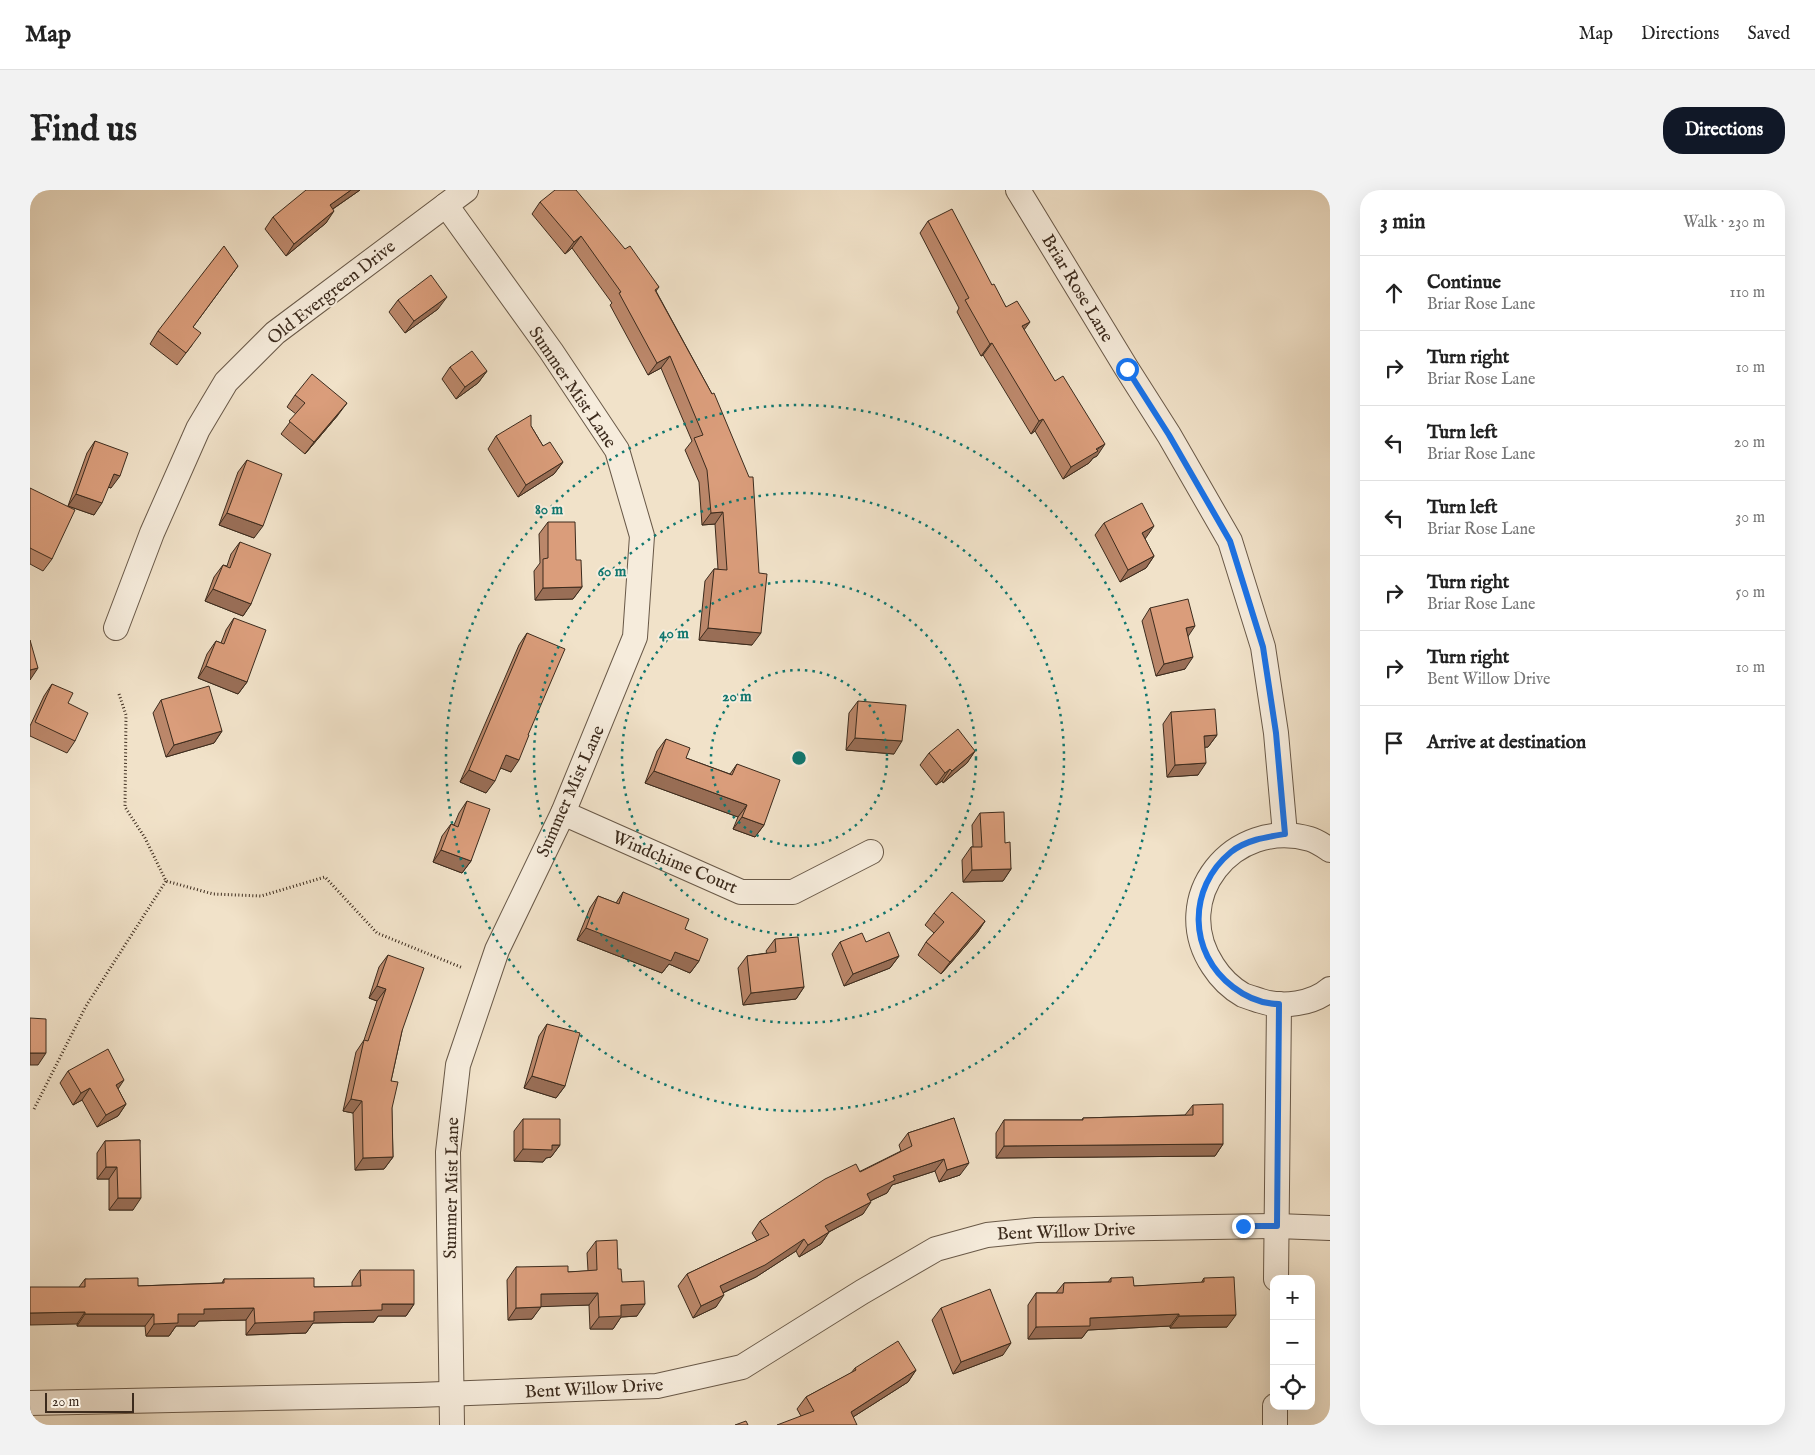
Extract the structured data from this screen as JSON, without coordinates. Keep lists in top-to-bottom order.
{
  "streets": {
    "street": [
      "Briar Rose Lane",
      "Old Evergreen Drive",
      "Summer Mist Lane",
      "Windchime Court",
      "Bent Willow Drive"
    ]
  },
  "crossings": [
    ["Old Evergreen Drive", "Summer Mist Lane"],
    ["Summer Mist Lane", "Windchime Court"],
    ["Summer Mist Lane", "Bent Willow Drive"]
  ],
  "scale_bar": "20 m",
  "page": {
    "header": "Map",
    "nav": ["Map", "Directions", "Saved"],
    "buttons": "Directions",
    "title": "Find us",
    "heading": ["3 min", "Walk · 230 m"],
    "list": [
      ["Continue", "Briar Rose Lane", "110 m"],
      ["Turn right", "Briar Rose Lane", "10 m"],
      ["Turn left", "Briar Rose Lane", "20 m"],
      ["Turn left", "Briar Rose Lane", "30 m"],
      ["Turn right", "Briar Rose Lane", "50 m"],
      ["Turn right", "Bent Willow Drive", "10 m"],
      "Arrive at destination"
    ],
    "map_buttons": ["+", "−"],
    "scale": "20 m"
  },
  "rings": [
    "80 m",
    "60 m",
    "40 m",
    "20 m"
  ]
}
